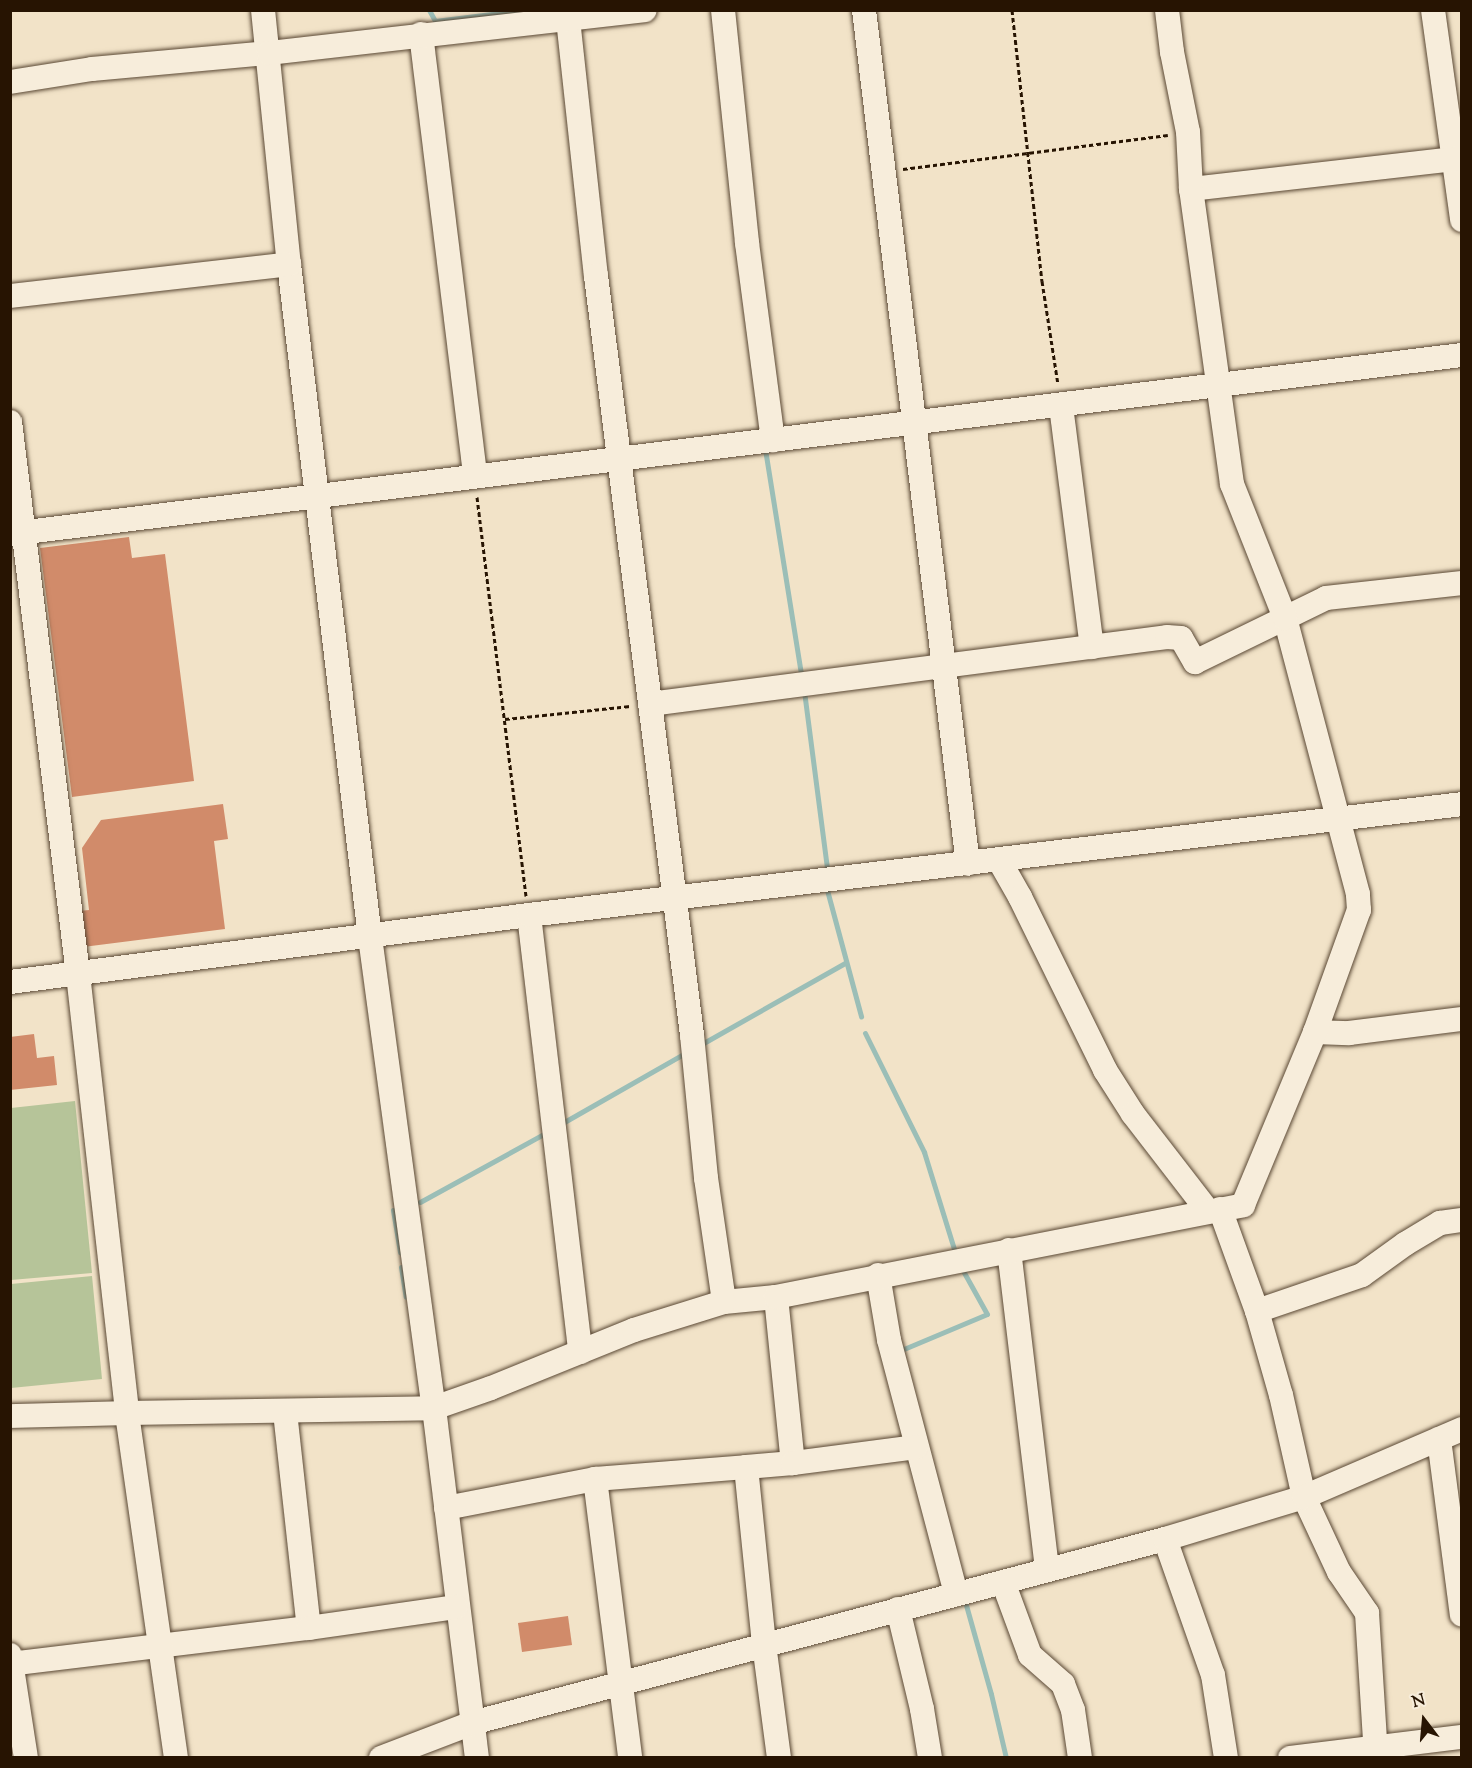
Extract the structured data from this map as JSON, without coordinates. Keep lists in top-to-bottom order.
{
  "north": "top"
}
